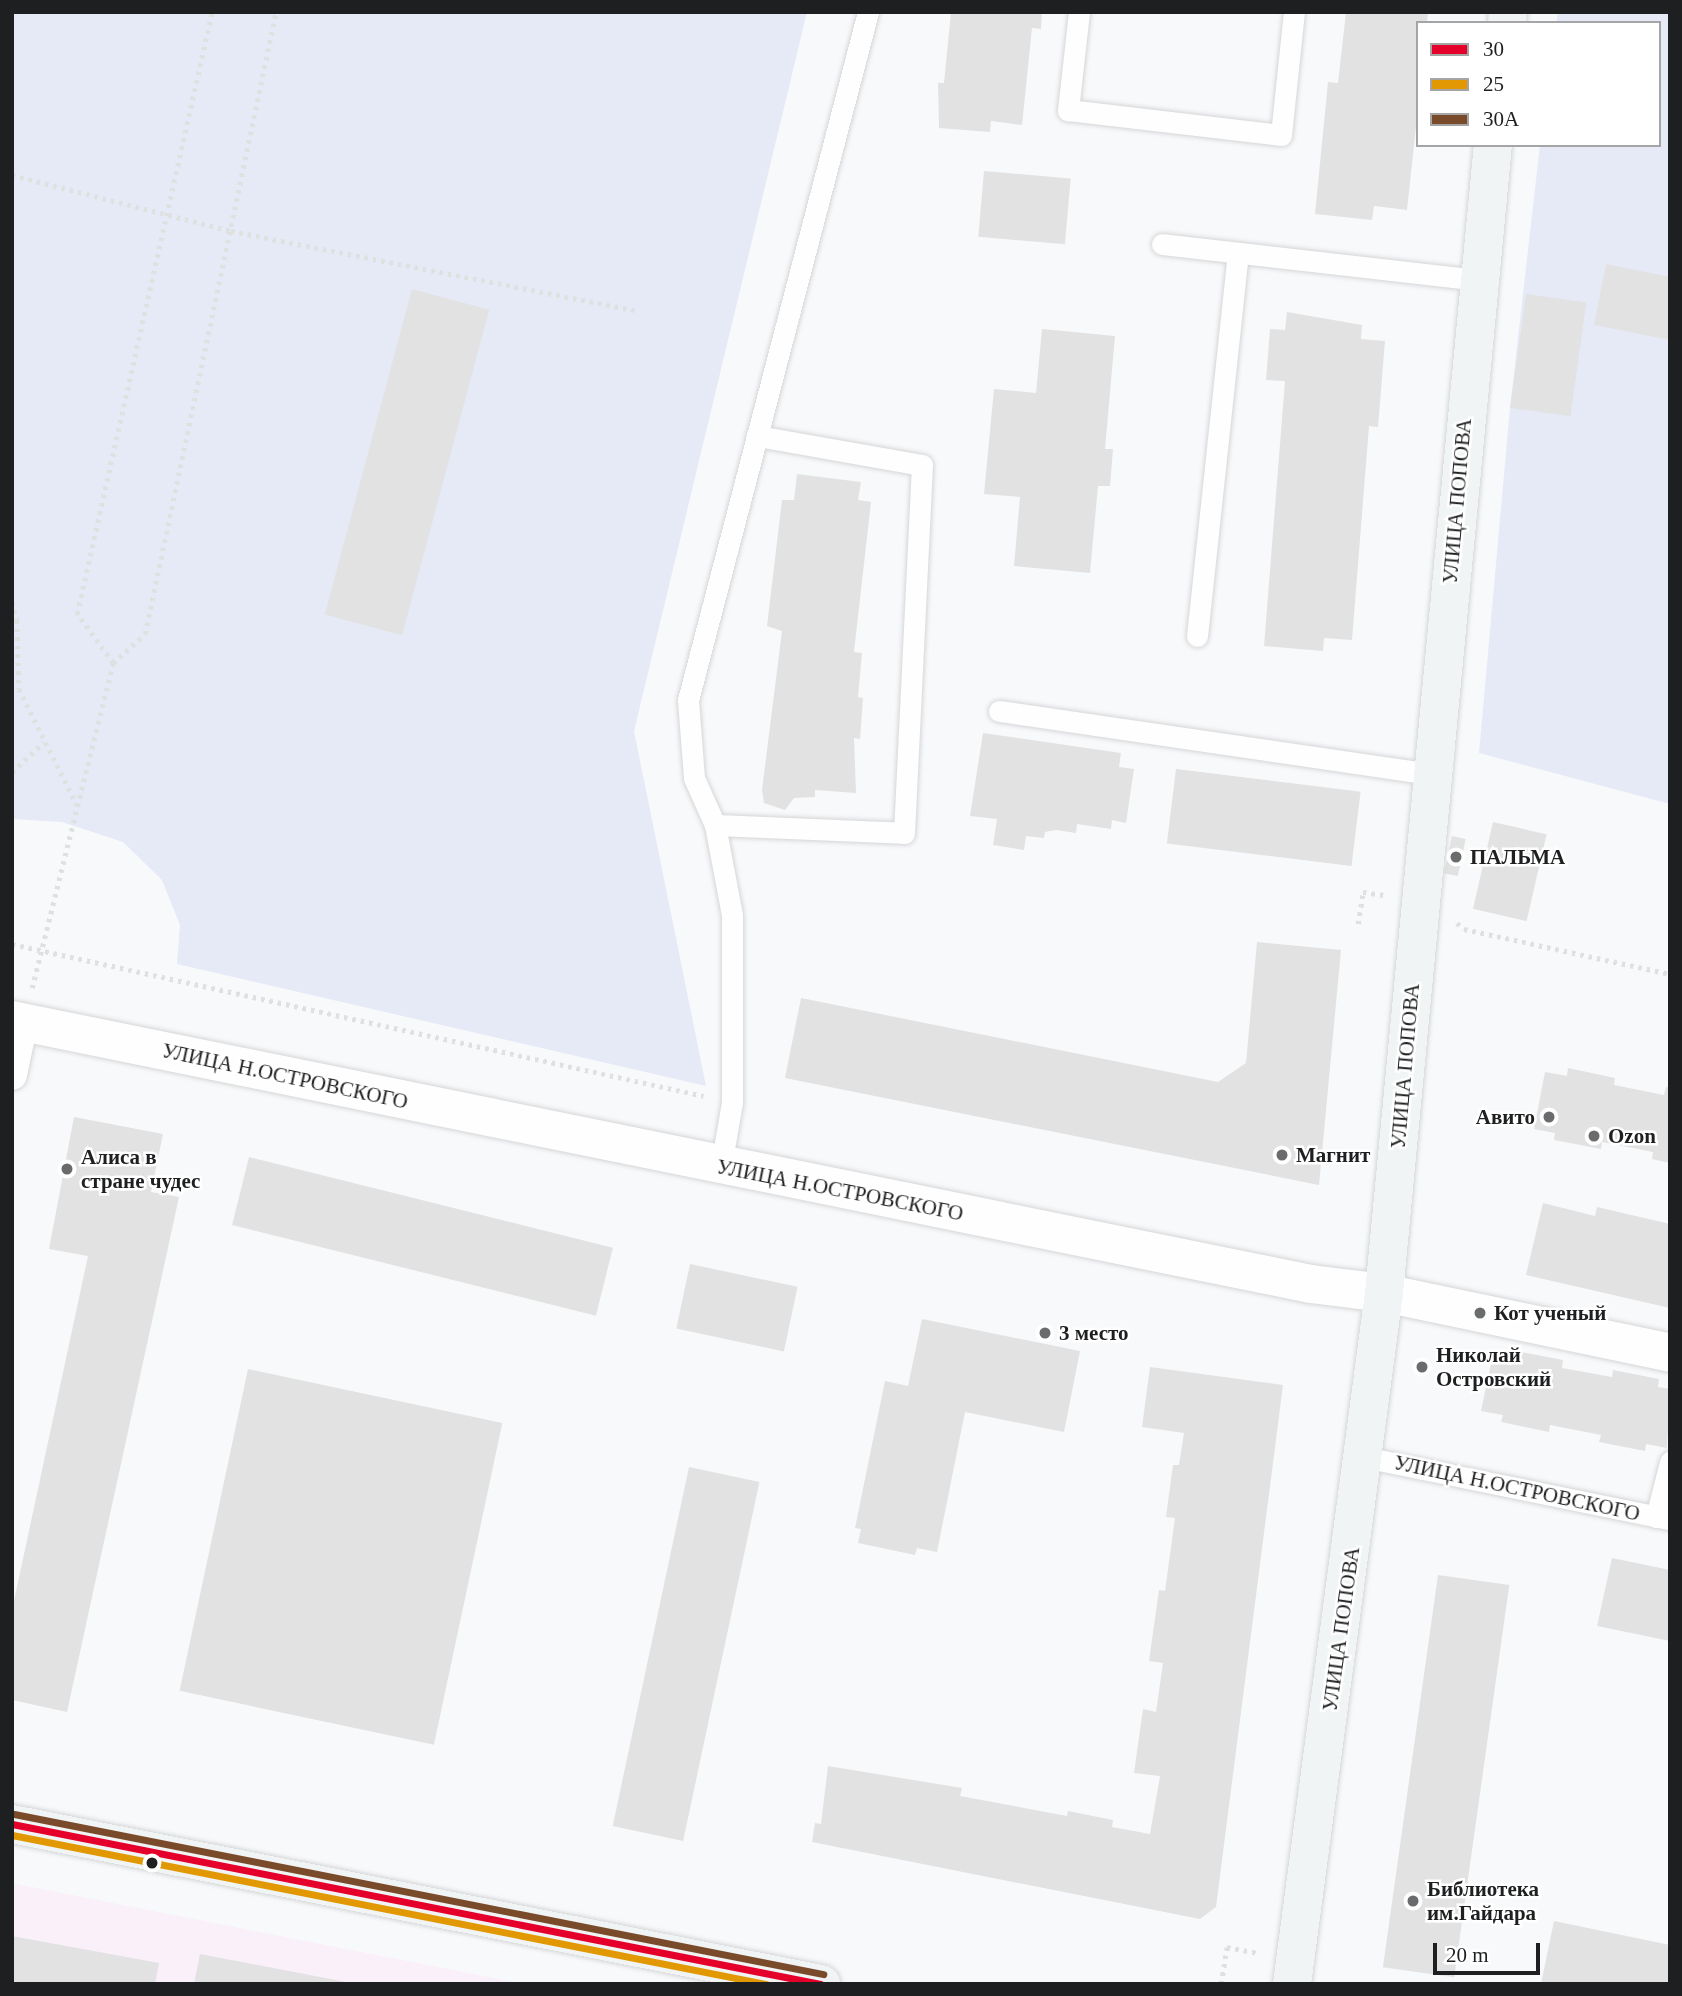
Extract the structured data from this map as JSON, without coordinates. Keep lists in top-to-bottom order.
{
  "streets": {
    "main road": ["УЛИЦА ПОПОВА"],
    "street": ["УЛИЦА Н.ОСТРОВСКОГО"]
  },
  "crossings": [
    ["УЛИЦА ПОПОВА", "УЛИЦА Н.ОСТРОВСКОГО"]
  ],
  "places": [
    "ПАЛЬМА",
    "Авито",
    "Ozon",
    "Магнит",
    "Алиса в стране чудес",
    "Кот ученый",
    "3 место",
    "Николай Островский",
    "Библиотека им.Гайдара"
  ],
  "lines": ["transit line 30А", "transit line 30", "transit line 25"],
  "legend": ["30", "25", "30А"],
  "scale_bar": "20 m"
}
